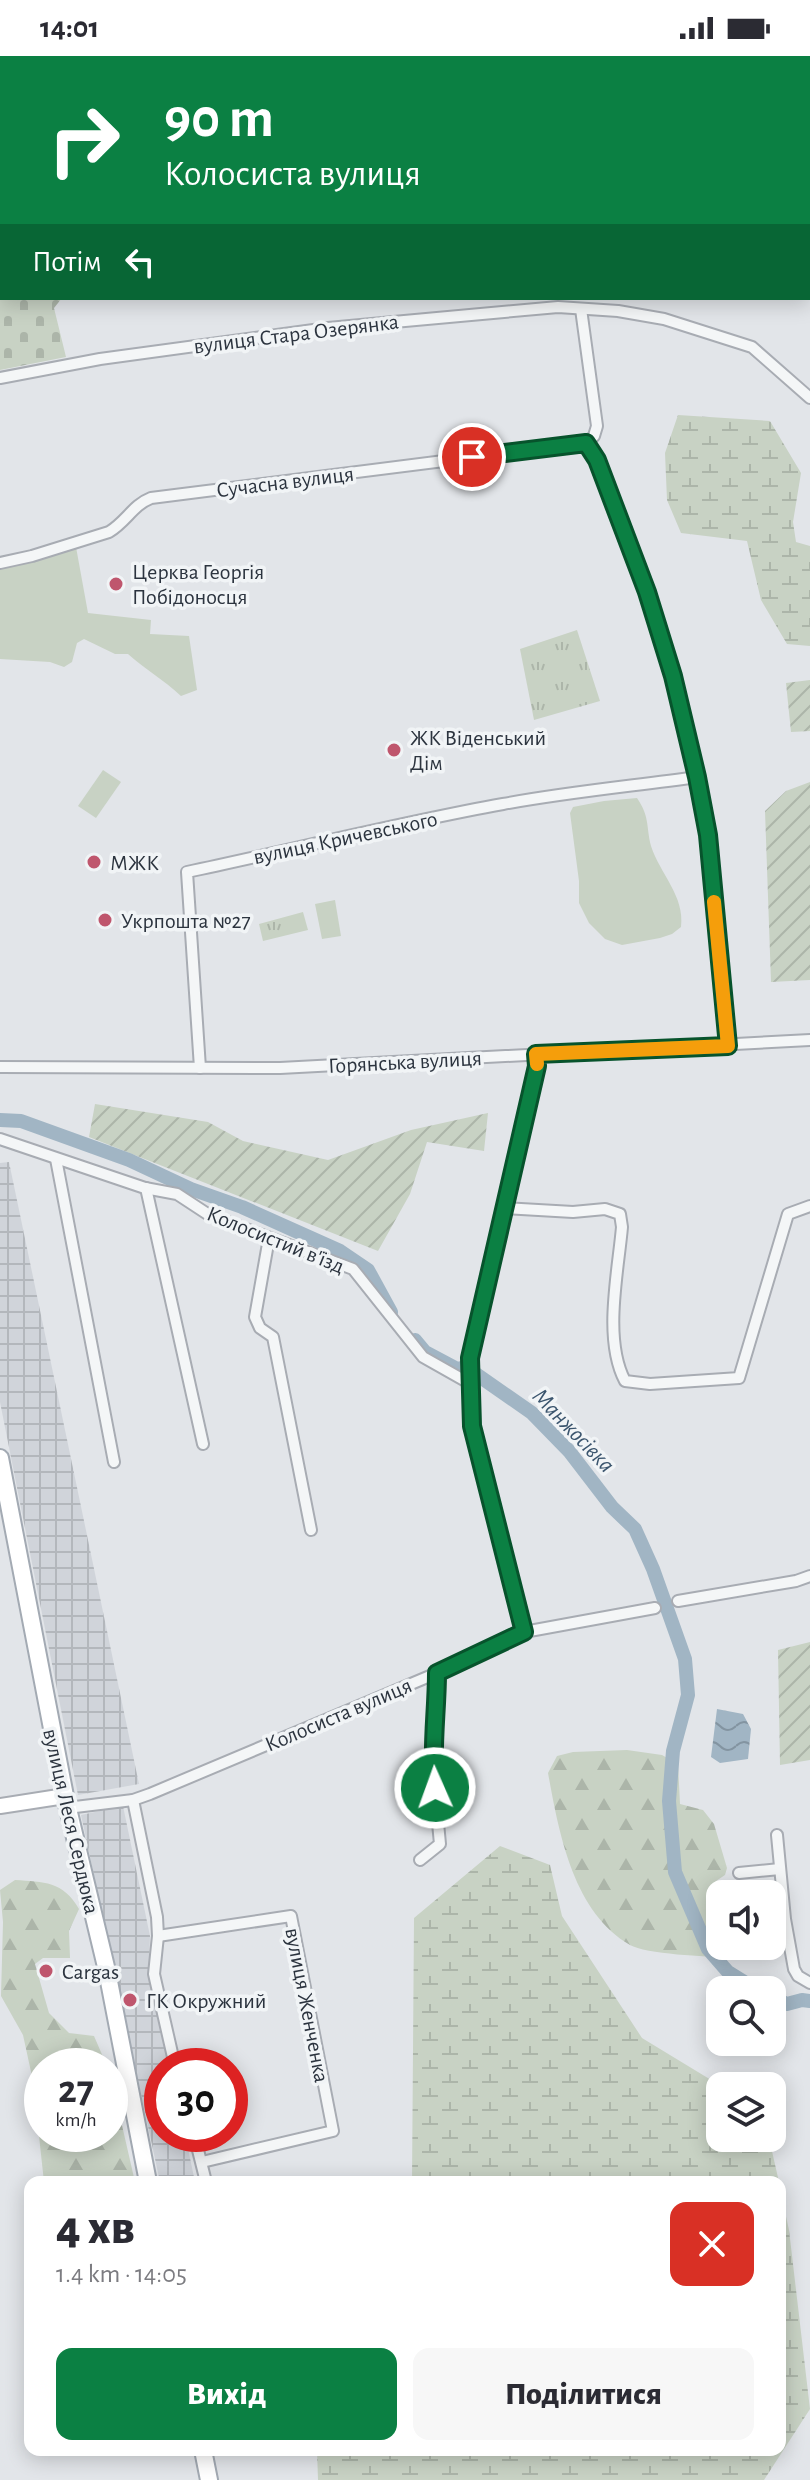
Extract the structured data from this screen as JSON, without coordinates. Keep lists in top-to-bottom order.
{
  "streets": {
    "main road": ["вулиця Леся Сердюка"],
    "street": [
      "вулиця Стара Озерянка",
      "Сучасна вулиця",
      "вулиця Кричевського",
      "Горянська вулиця",
      "Колосистий в'їзд",
      "Колосиста вулиця",
      "вулиця Женченка"
    ]
  },
  "crossings": [
    ["вулиця Кричевського", "Горянська вулиця"],
    ["Колосиста вулиця", "вулиця Леся Сердюка"]
  ],
  "water": ["Манжосівка"],
  "places": [
    "Церква Георгія Побідоносця",
    "ЖК Віденський Дім",
    "МЖК",
    "Укрпошта №27",
    "Cargas",
    "ГК Окружний"
  ],
  "page": {
    "status": "14:01",
    "turn": ["90 m", "Колосиста вулиця"],
    "then": "Потім",
    "speed": "27 km/h",
    "limit": "30",
    "heading": ["4 хв", "1.4 km · 14:05"],
    "buttons": ["Вихід", "Поділитися"]
  }
}
